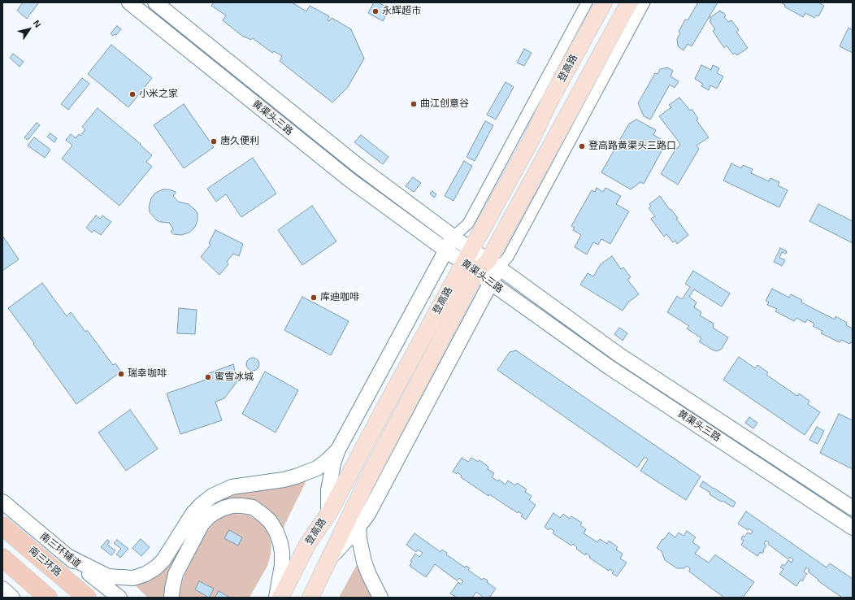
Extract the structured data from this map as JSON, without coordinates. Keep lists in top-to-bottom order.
{
  "streets": {
    "highway": ["南三环路"],
    "main road": ["登高路"],
    "street": ["黄渠头三路", "南三环辅道"]
  },
  "crossings": [
    ["登高路", "黄渠头三路"]
  ],
  "places": [
    "永辉超市",
    "小米之家",
    "曲江创意谷",
    "唐久便利",
    "登高路黄渠头三路口",
    "库迪咖啡",
    "瑞幸咖啡",
    "蜜雪冰城"
  ],
  "north": "top right"
}
